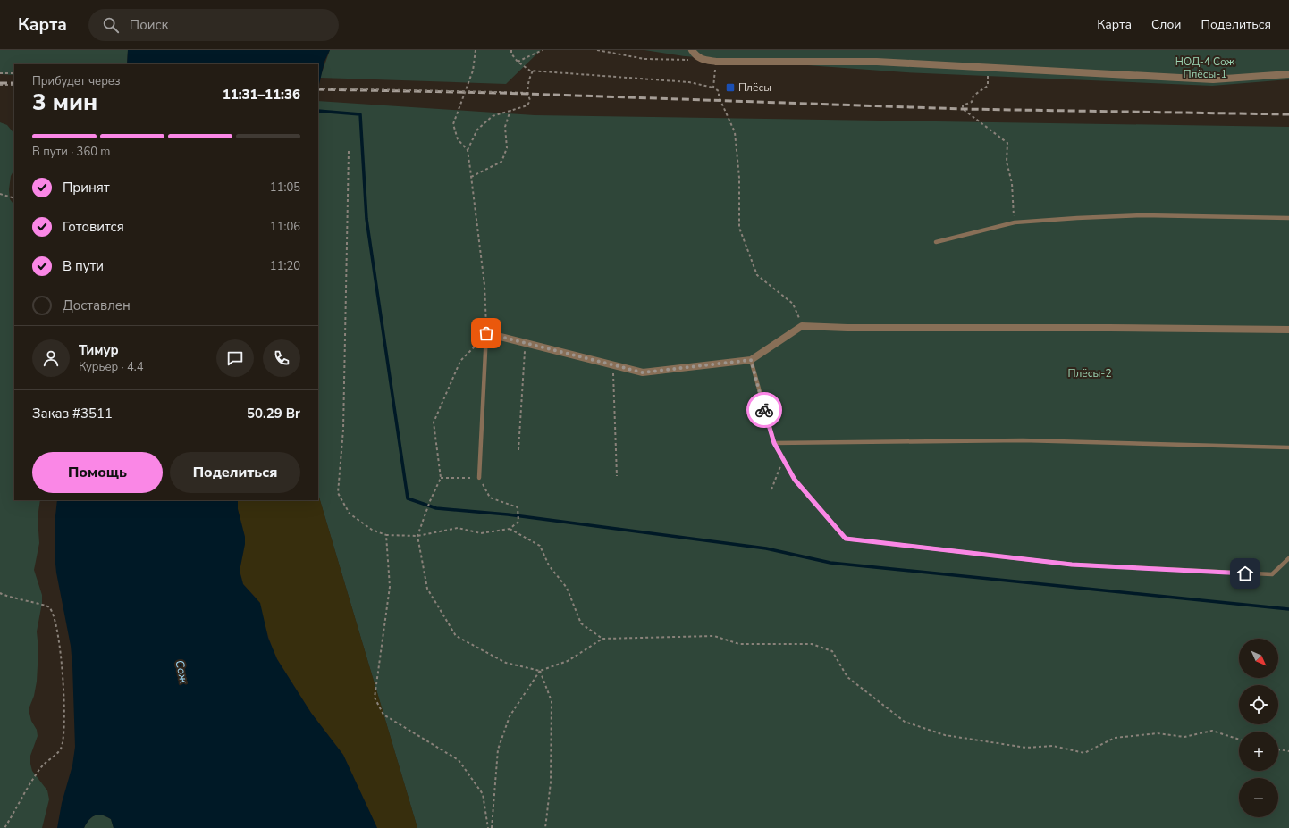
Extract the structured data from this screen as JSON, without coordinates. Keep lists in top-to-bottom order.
{
  "water": ["Сож"],
  "parks": ["НОД-4 Сож Плёсы-1", "Плёсы-2"],
  "places": {
    "transit": ["Плёсы"]
  },
  "north": "bottom right",
  "page": {
    "header": "Карта",
    "search": "Поиск",
    "nav": ["Карта", "Слои", "Поделиться"],
    "heading": ["3 мин", "Прибудет через", "11:31–11:36"],
    "panel": [
      "Тимур",
      "Курьер · 4.4",
      "Заказ #3511",
      "50.29 Br"
    ],
    "bar": "В пути · 360 m",
    "list": [
      ["Принят", "11:05"],
      ["Готовится", "11:06"],
      ["В пути", "11:20"],
      "Доставлен"
    ],
    "buttons": ["Помощь", "Поделиться"],
    "map_buttons": ["+", "−"]
  }
}
